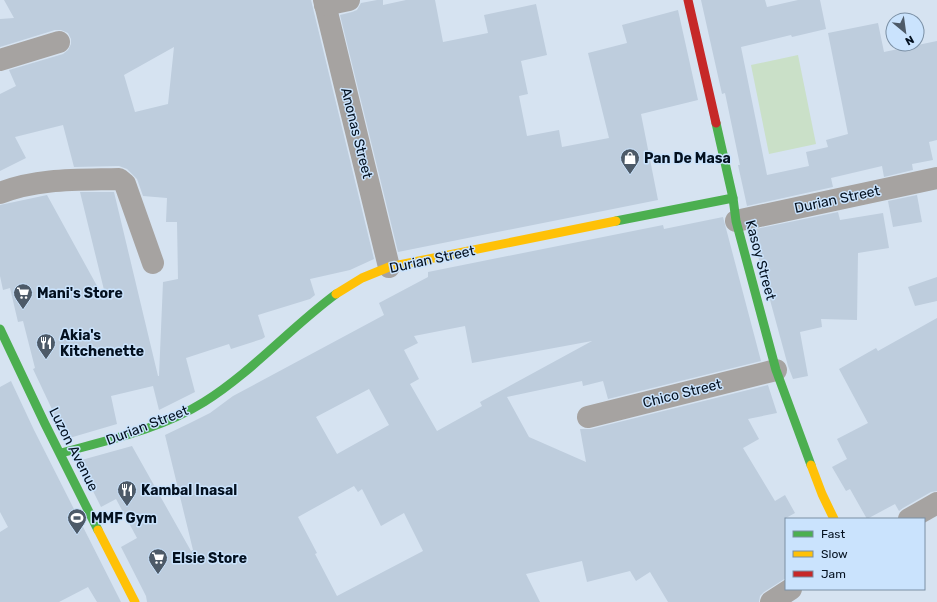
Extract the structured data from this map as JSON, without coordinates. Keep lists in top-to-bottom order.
{
  "streets": {
    "street": [
      "Anonas Street",
      "Durian Street",
      "Kasoy Street",
      "Chico Street",
      "Luzon Avenue"
    ]
  },
  "crossings": [
    ["Anonas Street", "Durian Street"],
    ["Durian Street", "Kasoy Street"],
    ["Durian Street", "Luzon Avenue"],
    ["Kasoy Street", "Chico Street"]
  ],
  "places": {
    "shop": ["Pan De Masa"],
    "supermarket": ["Mani's Store", "Elsie Store"],
    "restaurant": ["Akia's Kitchenette", "Kambal Inasal"],
    "sports": ["MMF Gym"]
  },
  "legend": ["Fast", "Slow", "Jam"],
  "north": "bottom right"
}
